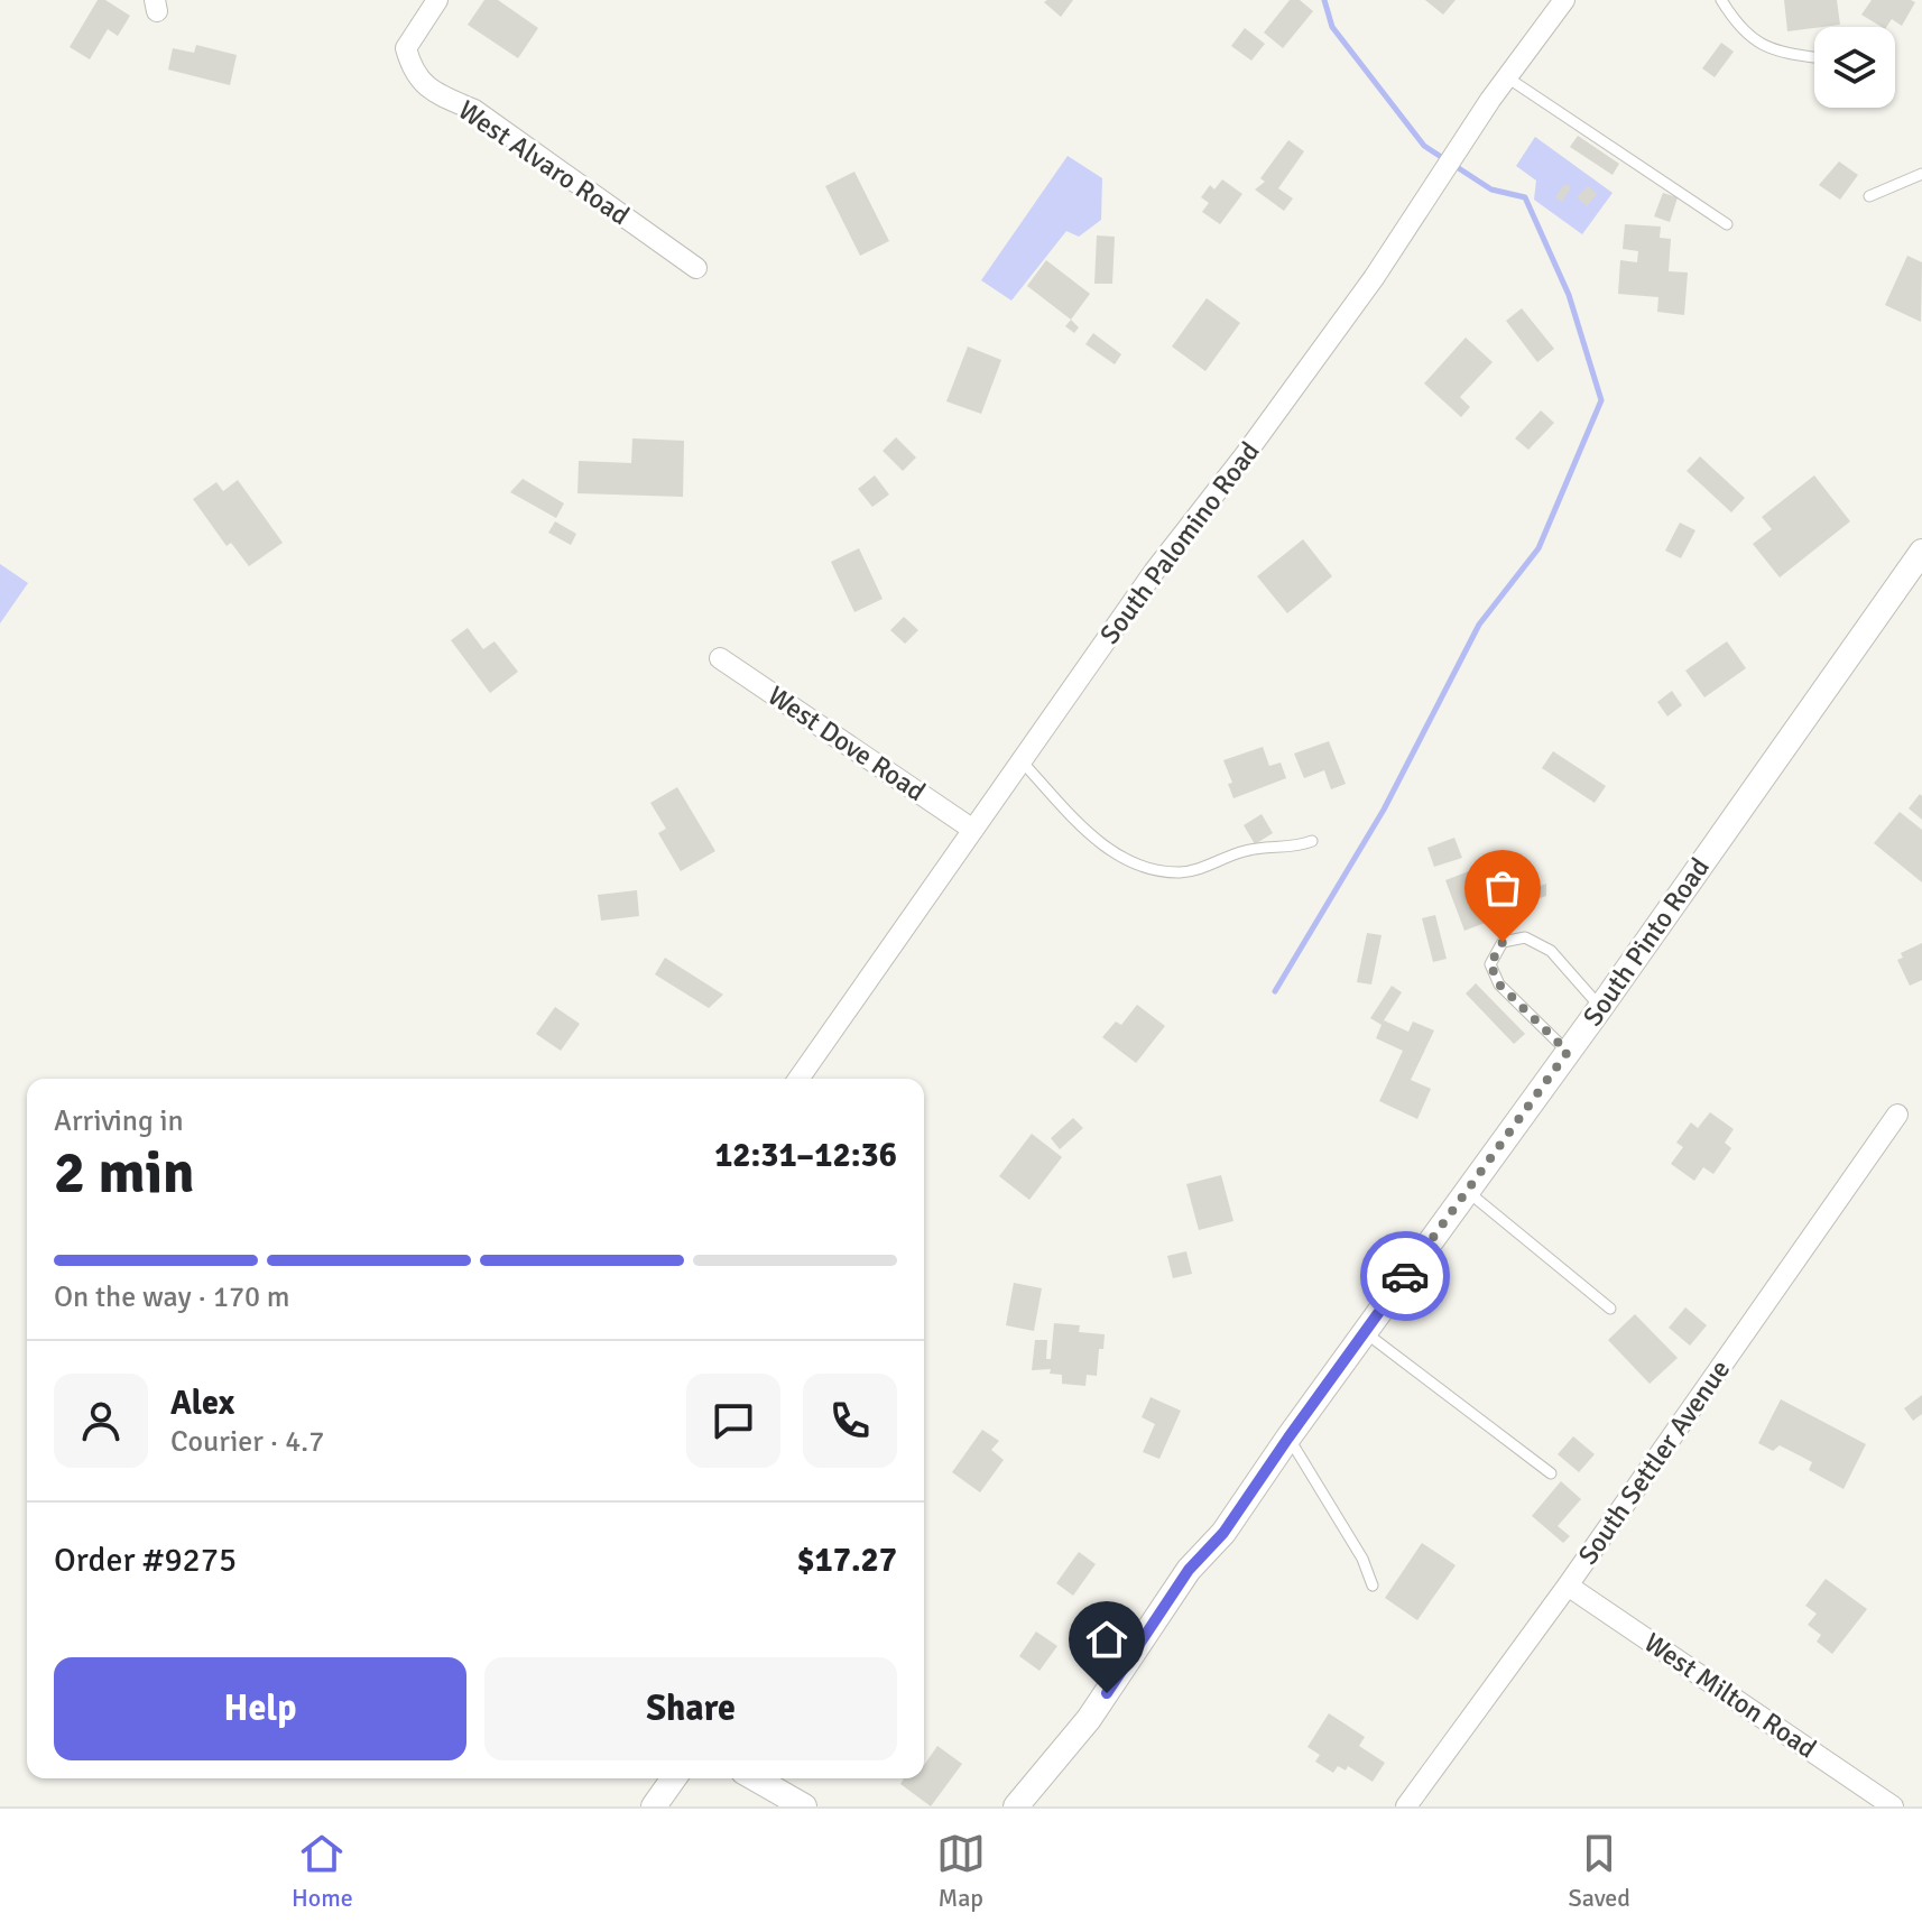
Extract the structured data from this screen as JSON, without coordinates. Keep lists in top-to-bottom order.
{
  "streets": {
    "street": [
      "West Alvaro Road",
      "South Palomino Road",
      "West Dove Road",
      "South Pinto Road",
      "South Settler Avenue",
      "West Milton Road"
    ]
  },
  "crossings": [
    ["South Palomino Road", "West Dove Road"],
    ["South Settler Avenue", "West Milton Road"]
  ],
  "page": {
    "heading": ["2 min", "Arriving in", "12:31–12:36"],
    "panel": [
      "Alex",
      "Courier · 4.7",
      "Order #9275",
      "$17.27"
    ],
    "bar": "On the way · 170 m",
    "buttons": ["Help", "Share"],
    "tabs": ["Home", "Map", "Saved"]
  }
}
